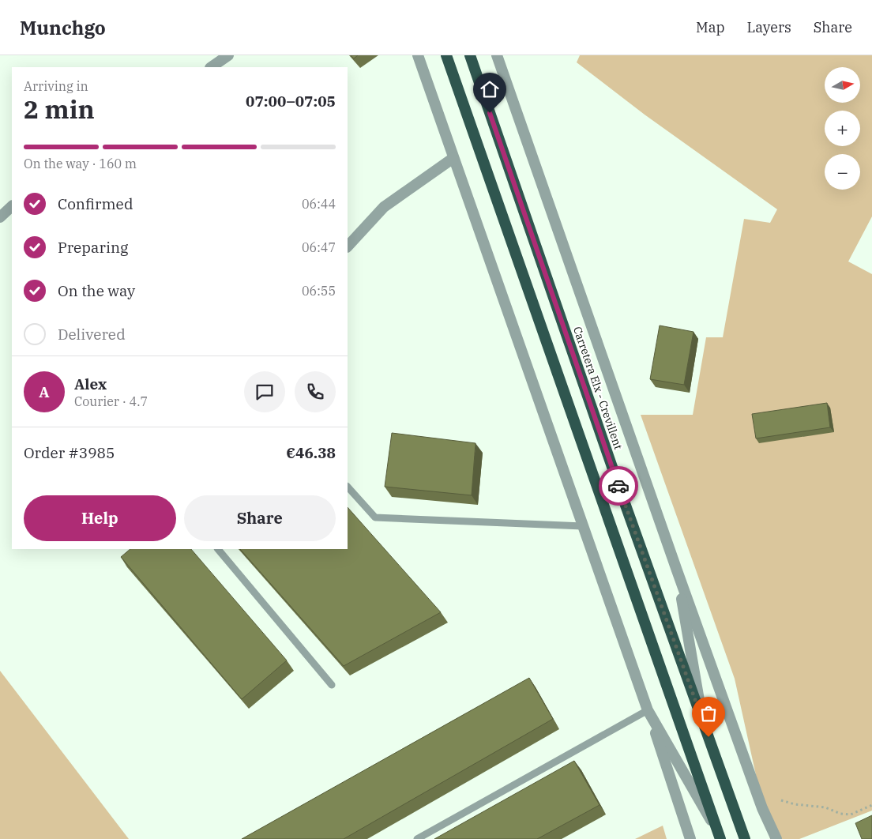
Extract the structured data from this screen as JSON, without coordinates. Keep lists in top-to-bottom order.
{
  "streets": {
    "highway": ["Carretera Elx - Crevillent"]
  },
  "north": "right",
  "page": {
    "header": "Munchgo",
    "nav": ["Map", "Layers", "Share"],
    "map_buttons": ["+", "−"],
    "heading": ["2 min", "Arriving in", "07:00–07:05"],
    "panel": [
      "Alex",
      "Courier · 4.7",
      "Order #3985",
      "€46.38"
    ],
    "bar": "On the way · 160 m",
    "list": [
      ["Confirmed", "06:44"],
      ["Preparing", "06:47"],
      ["On the way", "06:55"],
      "Delivered"
    ],
    "round": "A",
    "buttons": ["Help", "Share"]
  }
}
